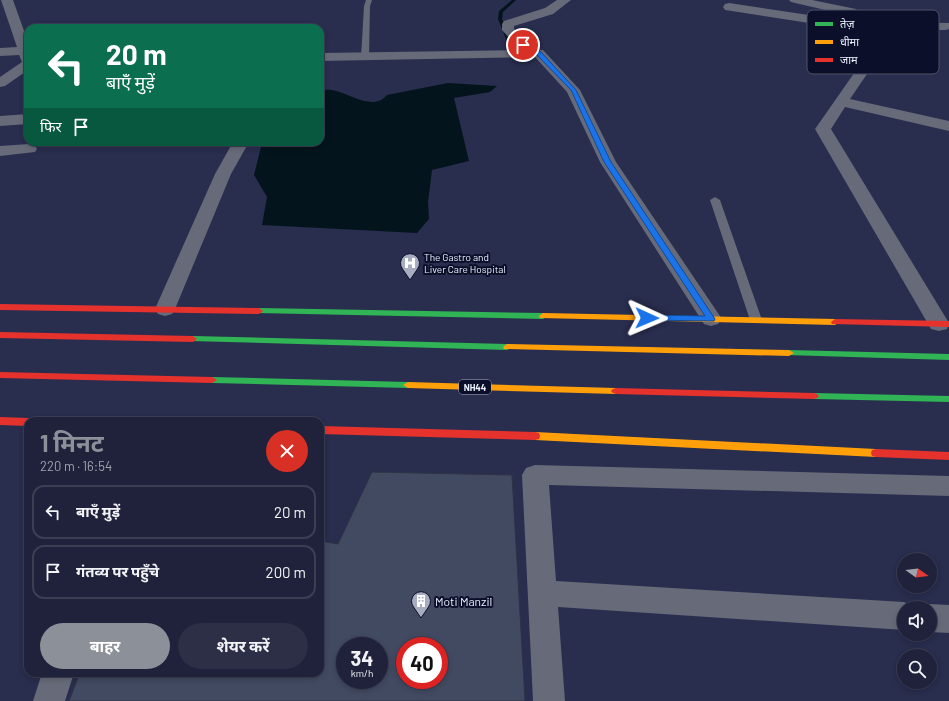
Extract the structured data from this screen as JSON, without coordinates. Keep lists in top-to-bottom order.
{
  "streets": {
    "main road": ["NH44"]
  },
  "places": {
    "hospital": ["The Gastro and Liver Care Hospital"],
    "building": ["Moti Manzil"]
  },
  "legend": ["तेज़", "धीमा", "जाम"],
  "north": "right",
  "page": {
    "turn": ["20 m", "बाएँ मुड़ें"],
    "then": "फिर",
    "heading": ["1 मिनट", "220 m · 16:54"],
    "list": [
      {
        "name": "बाएँ मुड़ें",
        "value": "20 m"
      },
      {
        "name": "गंतव्य पर पहुँचे",
        "value": "200 m"
      }
    ],
    "buttons": ["बाहर", "शेयर करें"],
    "speed": "34 km/h",
    "limit": "40"
  }
}
